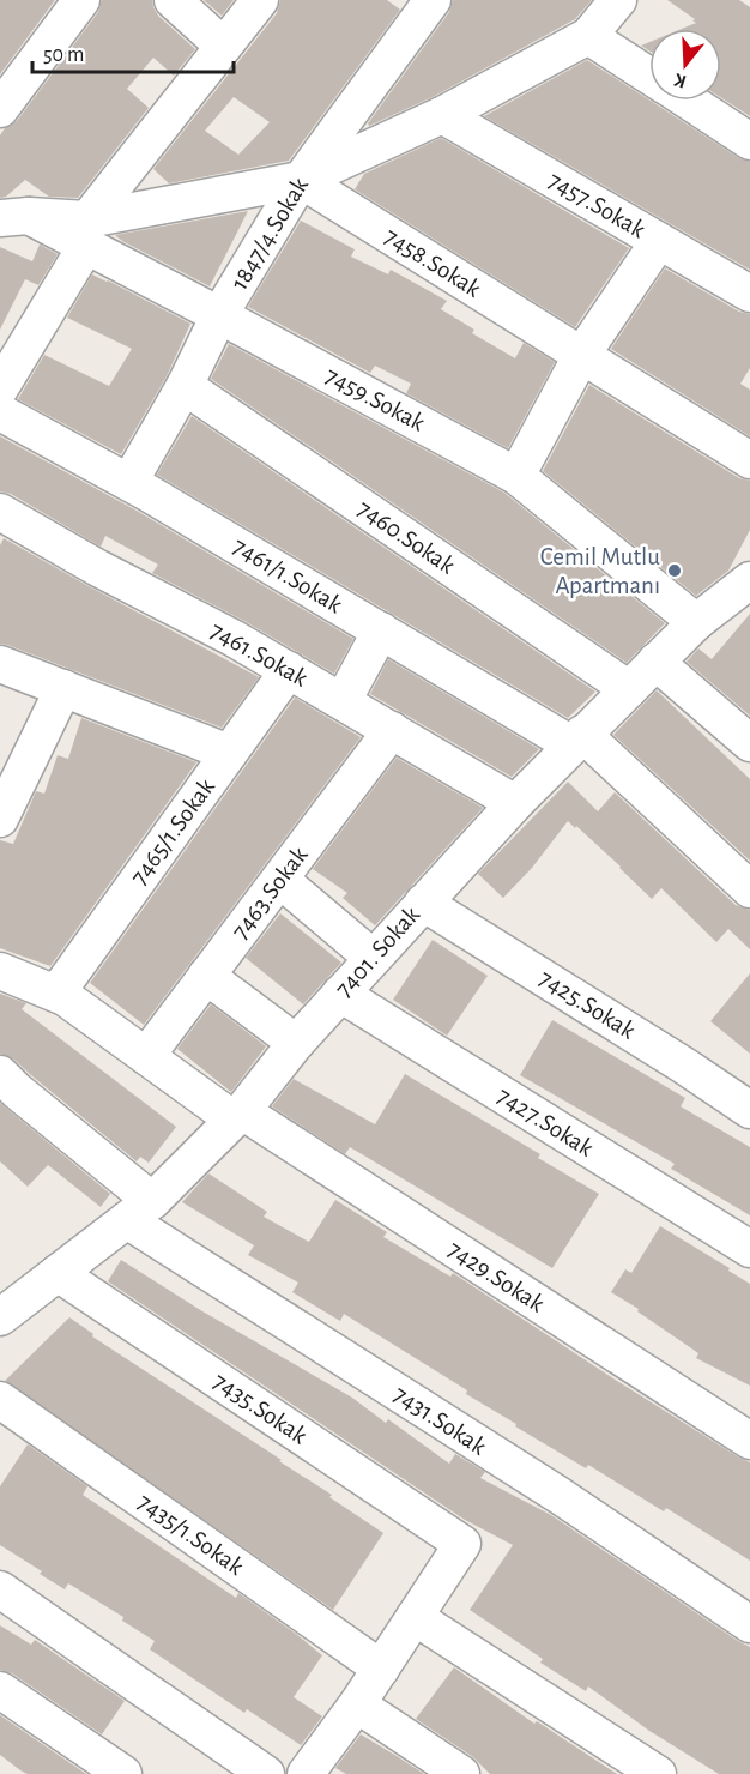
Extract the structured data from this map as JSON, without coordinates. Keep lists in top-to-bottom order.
{
  "streets": {
    "street": [
      "7457.Sokak",
      "1847/4.Sokak",
      "7458.Sokak",
      "7459.Sokak",
      "7460.Sokak",
      "7461/1.Sokak",
      "7461.Sokak",
      "7465/1.Sokak",
      "7463.Sokak",
      "7401. Sokak",
      "7425.Sokak",
      "7427.Sokak",
      "7429.Sokak",
      "7435.Sokak",
      "7431.Sokak",
      "7435/1.Sokak"
    ]
  },
  "crossings": [
    ["1847/4.Sokak", "7458.Sokak"],
    ["1847/4.Sokak", "7459.Sokak"],
    ["1847/4.Sokak", "7460.Sokak"],
    ["1847/4.Sokak", "7461/1.Sokak"],
    ["7459.Sokak", "7401. Sokak"],
    ["7460.Sokak", "7401. Sokak"],
    ["7461/1.Sokak", "7401. Sokak"],
    ["7461.Sokak", "7465/1.Sokak"],
    ["7461.Sokak", "7463.Sokak"],
    ["7461.Sokak", "7401. Sokak"],
    ["7465/1.Sokak", "7429.Sokak"],
    ["7463.Sokak", "7429.Sokak"],
    ["7401. Sokak", "7425.Sokak"],
    ["7401. Sokak", "7427.Sokak"],
    ["7401. Sokak", "7429.Sokak"],
    ["7401. Sokak", "7435.Sokak"],
    ["7401. Sokak", "7431.Sokak"]
  ],
  "places": ["Cemil Mutlu Apartmanı"],
  "scale_bar": "50 m",
  "north": "bottom"
}
